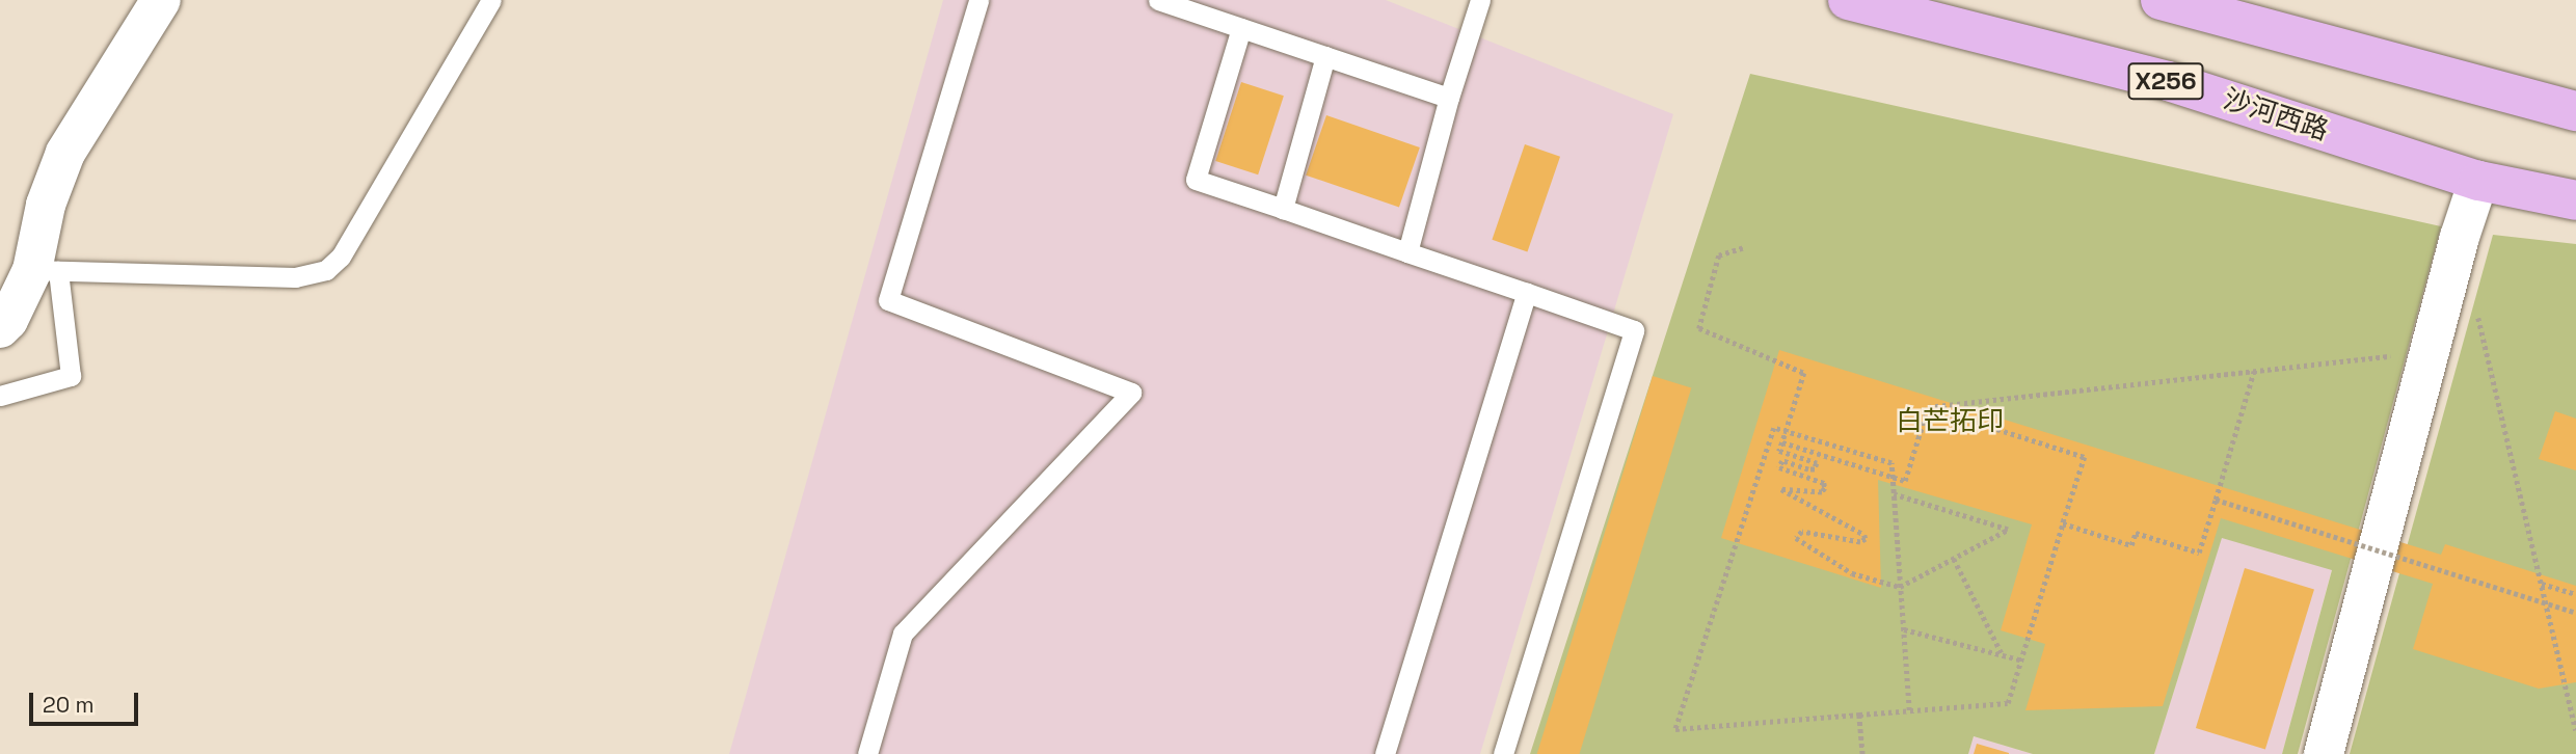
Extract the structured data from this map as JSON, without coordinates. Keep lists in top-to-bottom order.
{
  "streets": {
    "main road": ["X256", "沙河西路"]
  },
  "parks": ["白芒拓印"],
  "scale_bar": "20 m"
}
